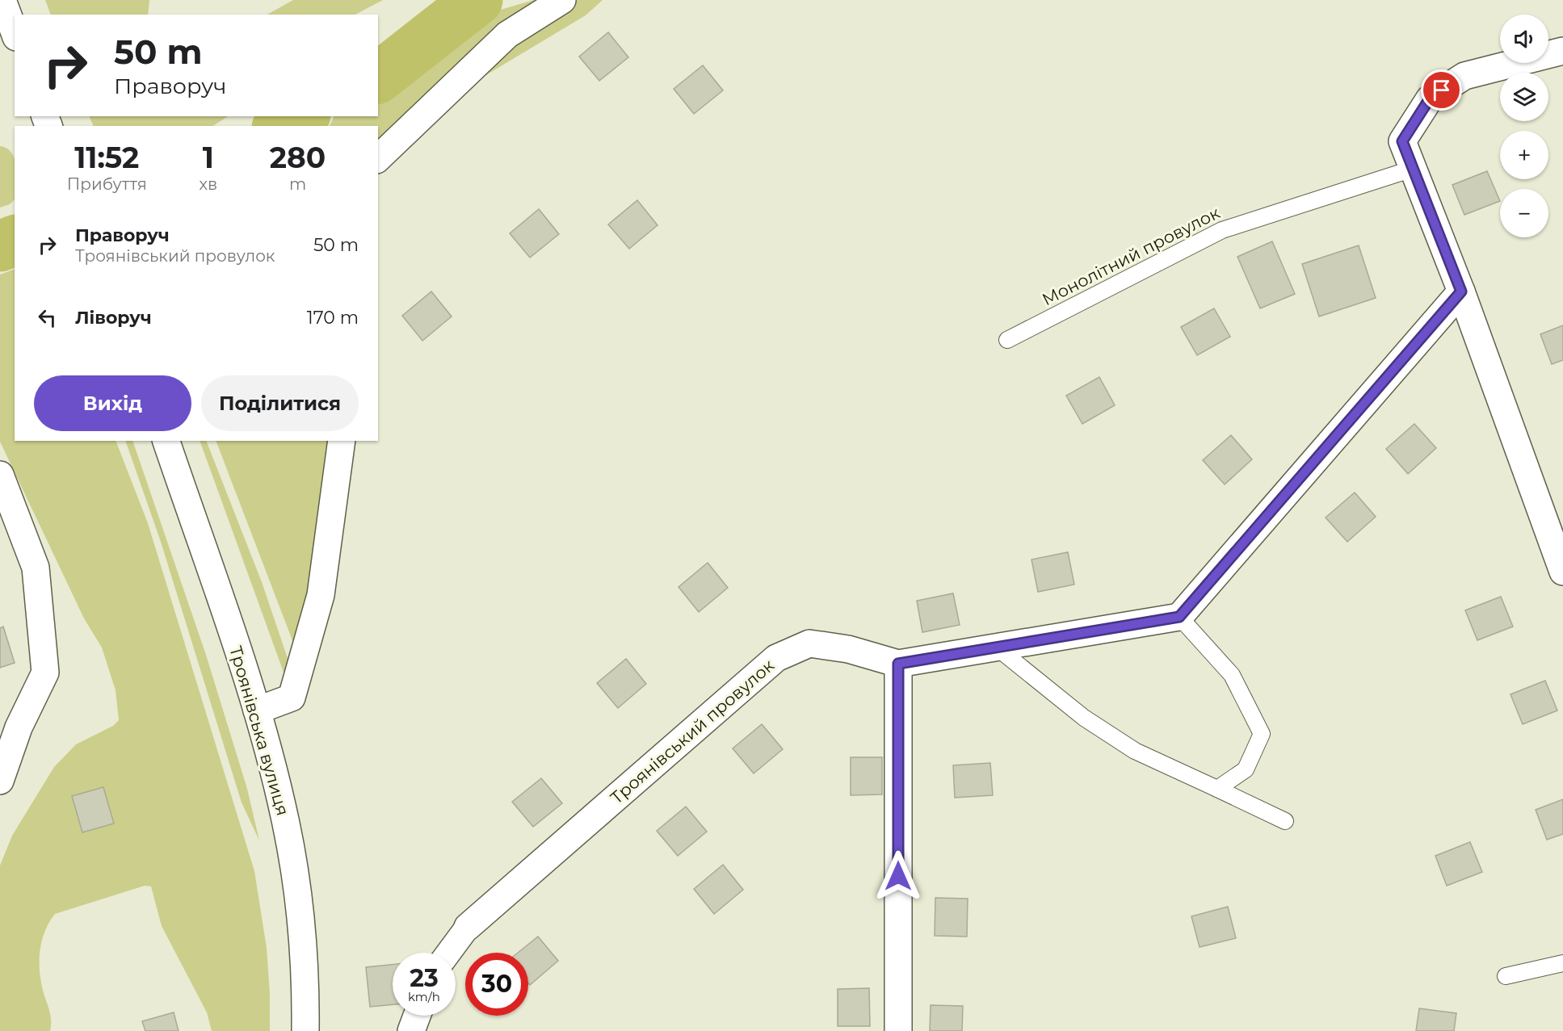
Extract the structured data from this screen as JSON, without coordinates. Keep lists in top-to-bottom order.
{
  "streets": {
    "street": ["Троянівська вулиця", "Троянівський провулок"],
    "lane": ["Монолітний провулок"]
  },
  "page": {
    "map_buttons": ["+", "−"],
    "turn": ["50 m", "Праворуч"],
    "eta": [
      "11:52",
      "Прибуття",
      "1",
      "хв",
      "280",
      "m"
    ],
    "list": [
      {
        "name": "Праворуч",
        "note": "Троянівський провулок",
        "value": "50 m"
      },
      {
        "name": "Ліворуч",
        "value": "170 m"
      }
    ],
    "buttons": ["Вихід", "Поділитися"],
    "speed": "23 km/h",
    "limit": "30"
  }
}
